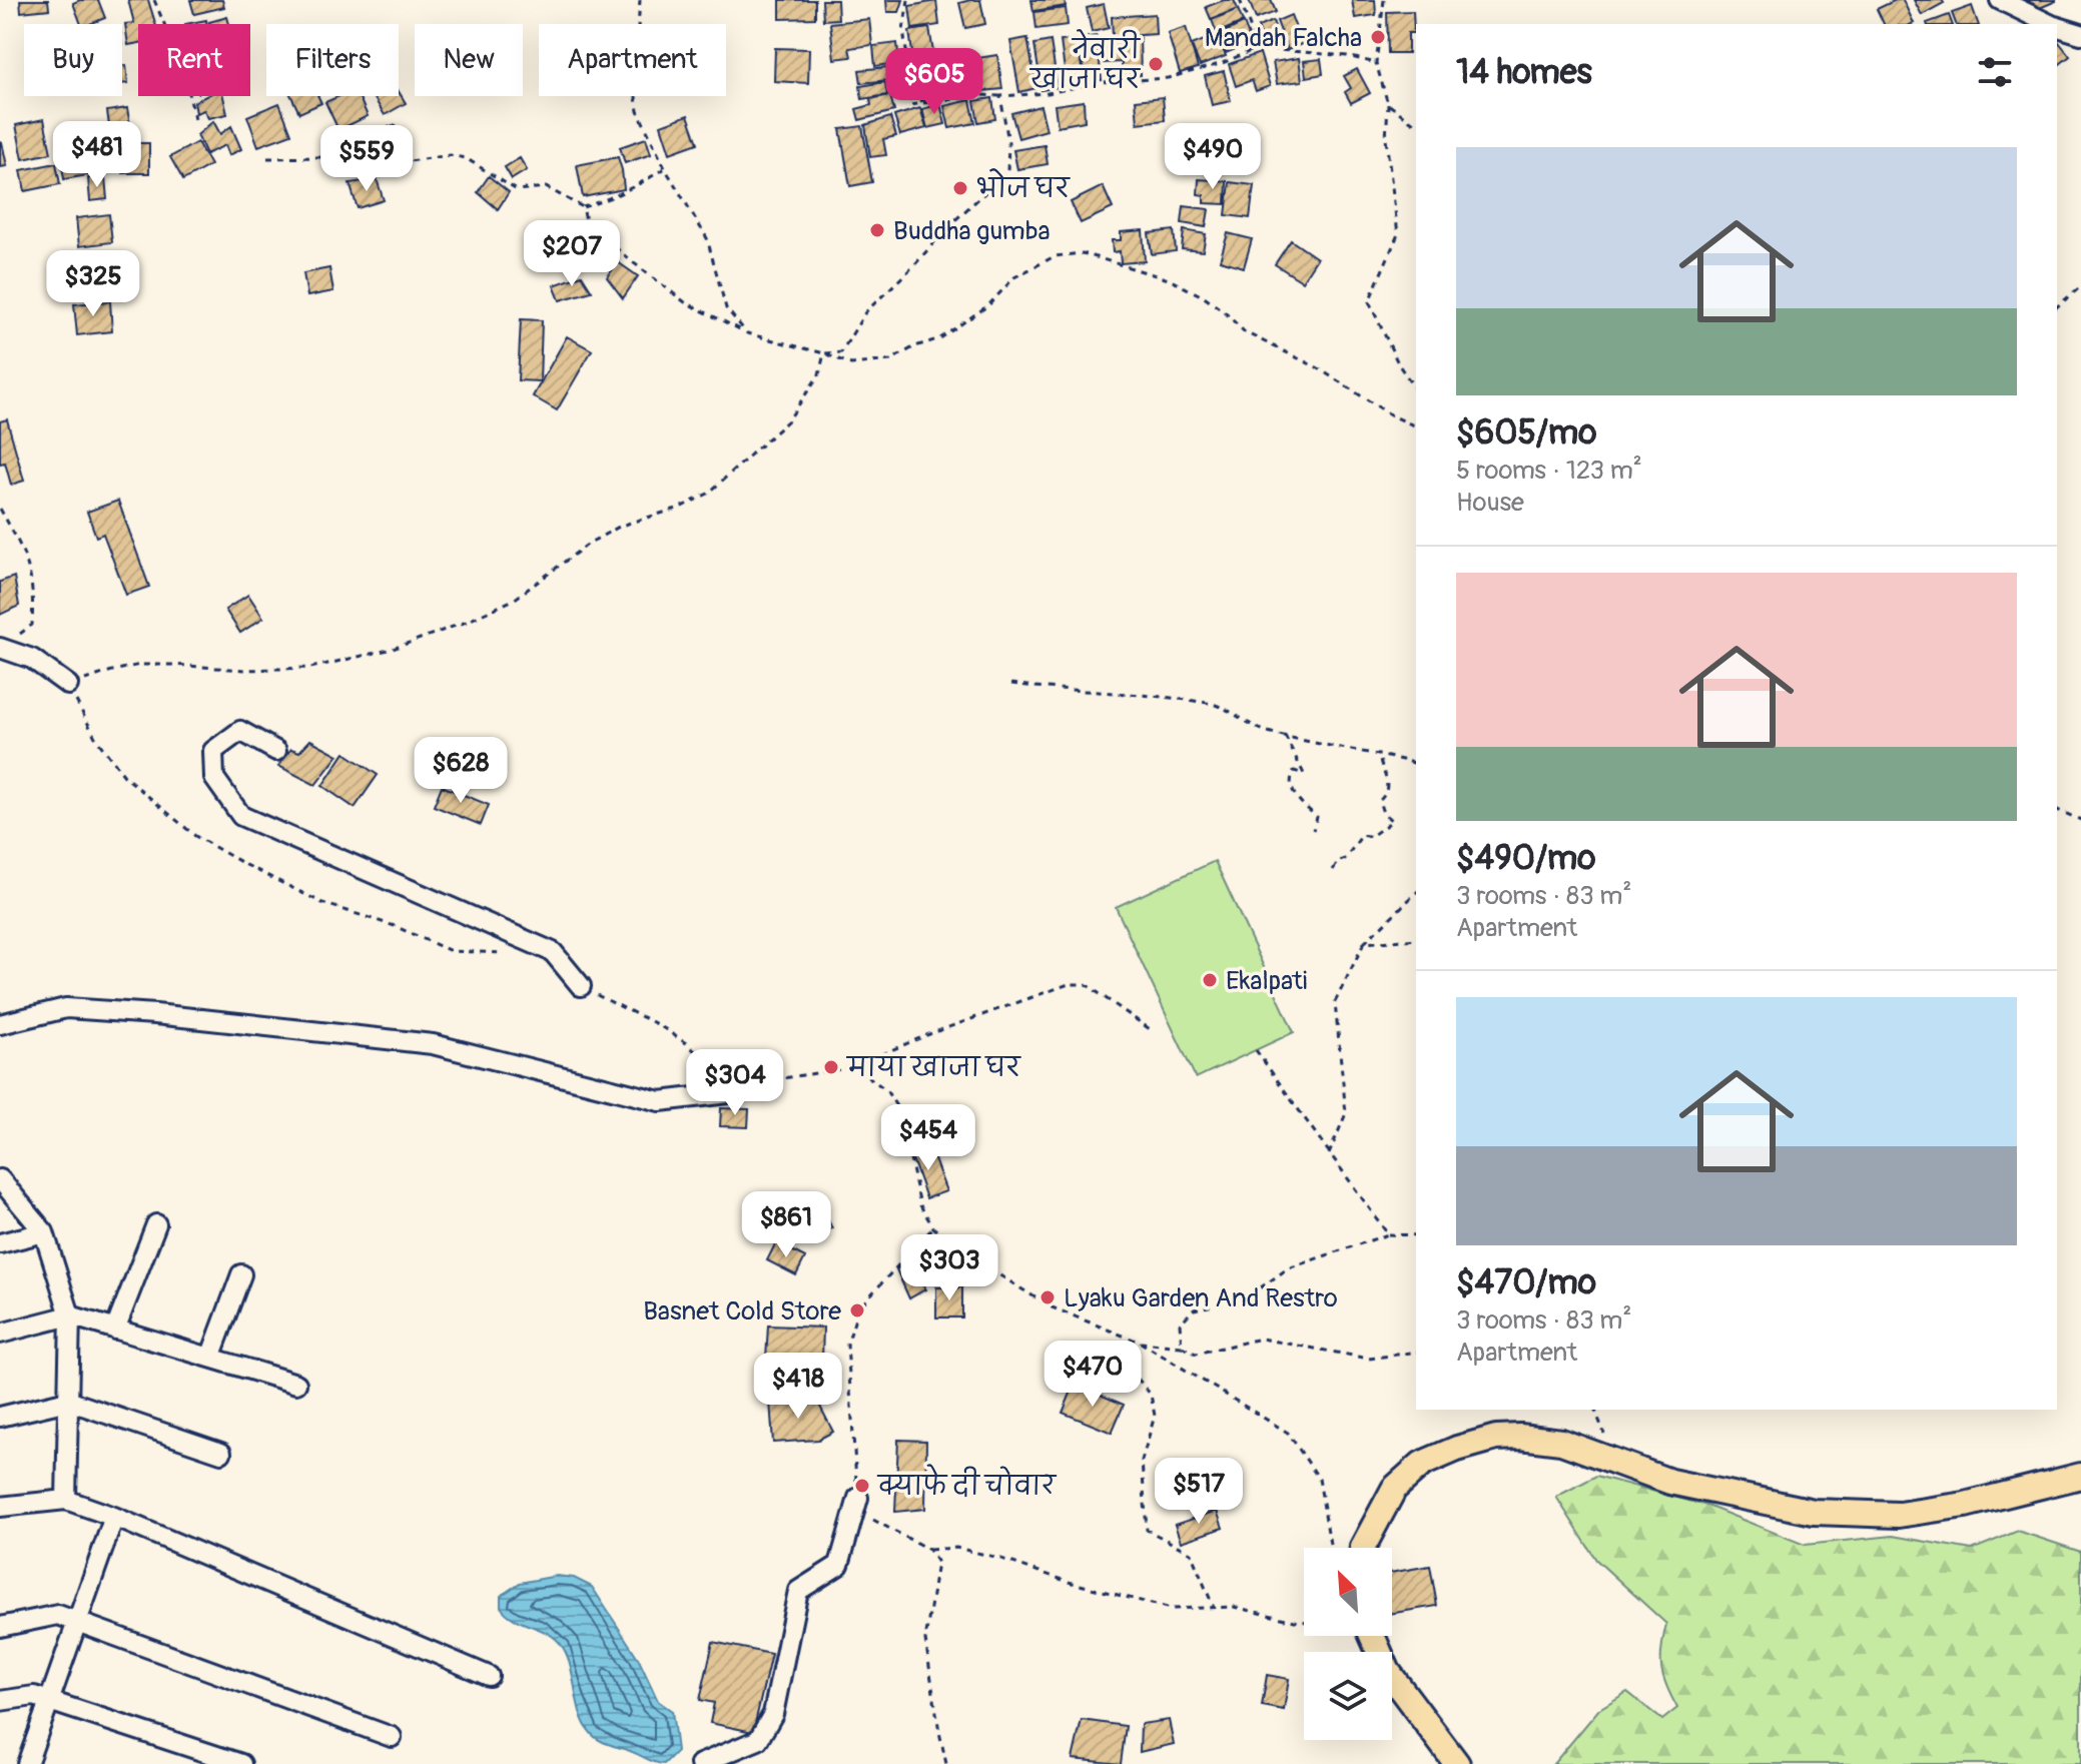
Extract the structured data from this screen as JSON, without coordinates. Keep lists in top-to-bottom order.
{
  "places": [
    "Mandah Falcha",
    "नेवारी खाजा घर",
    "भोज घर",
    "Buddha gumba",
    "Ekalpati",
    "माया खाजा घर",
    "Lyaku Garden And Restro",
    "Basnet Cold Store",
    "क्याफे दी चोवार"
  ],
  "north": "top left",
  "page": {
    "chip": [
      "Buy",
      "Rent",
      "Filters",
      "New",
      "Apartment"
    ],
    "heading": "14 homes",
    "price": [
      "$605",
      "$481",
      "$490",
      "$559",
      "$207",
      "$325",
      "$628",
      "$304",
      "$454",
      "$861",
      "$303",
      "$470",
      "$418",
      "$517"
    ],
    "list": [
      {
        "name": "$605/mo",
        "note": "5 rooms · 123 m² · House"
      },
      {
        "name": "$490/mo",
        "note": "3 rooms · 83 m² · Apartment"
      },
      {
        "name": "$470/mo",
        "note": "3 rooms · 83 m² · Apartment"
      }
    ]
  }
}
